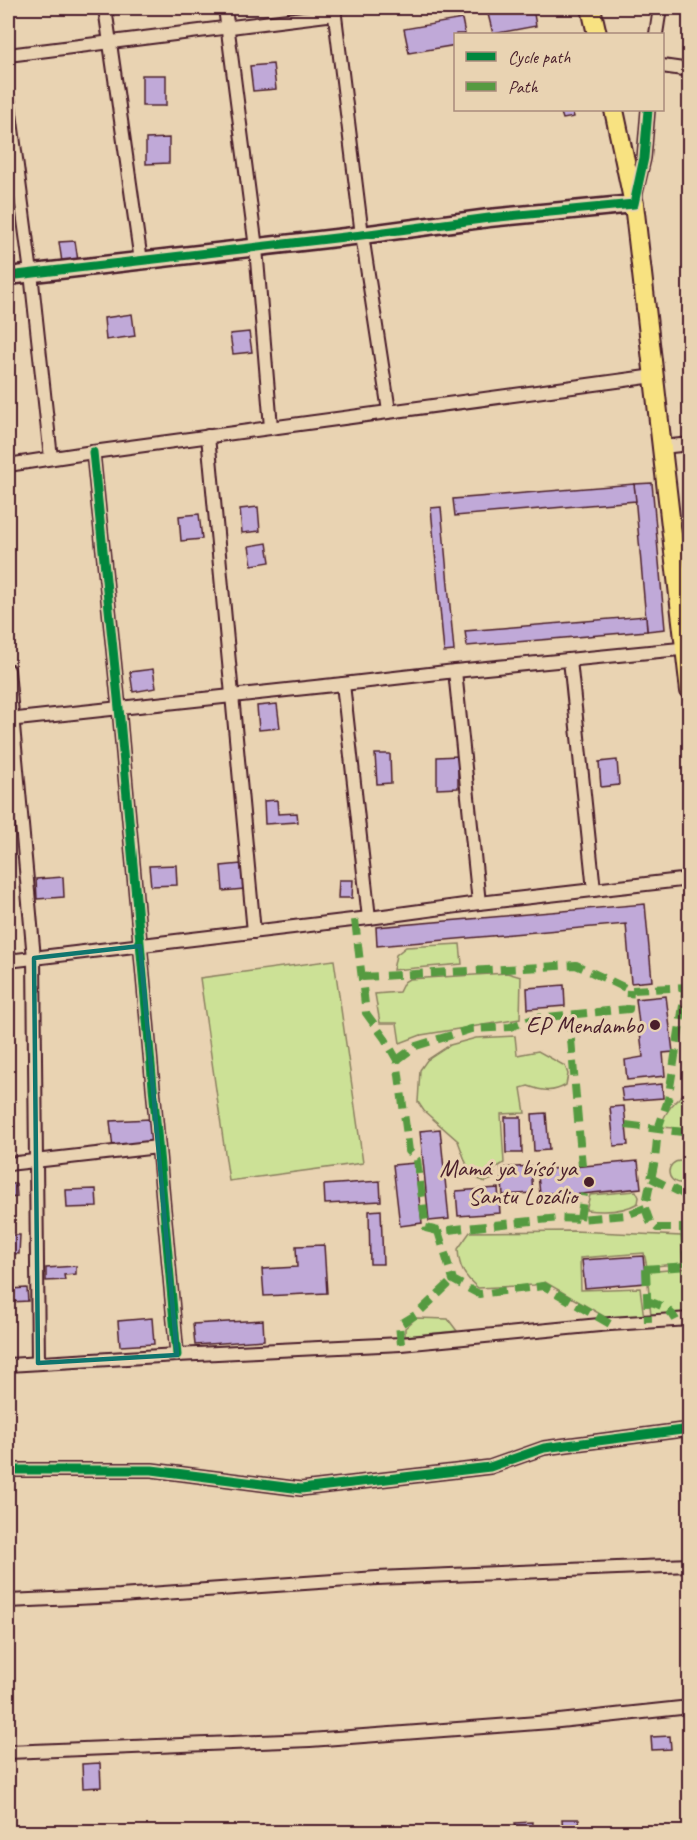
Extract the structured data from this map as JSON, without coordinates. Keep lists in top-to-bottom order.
{
  "places": ["EP Mendambo", "Mamá ya bísó ya Santu Lozálio"],
  "legend": ["Cycle path", "Path"]
}
